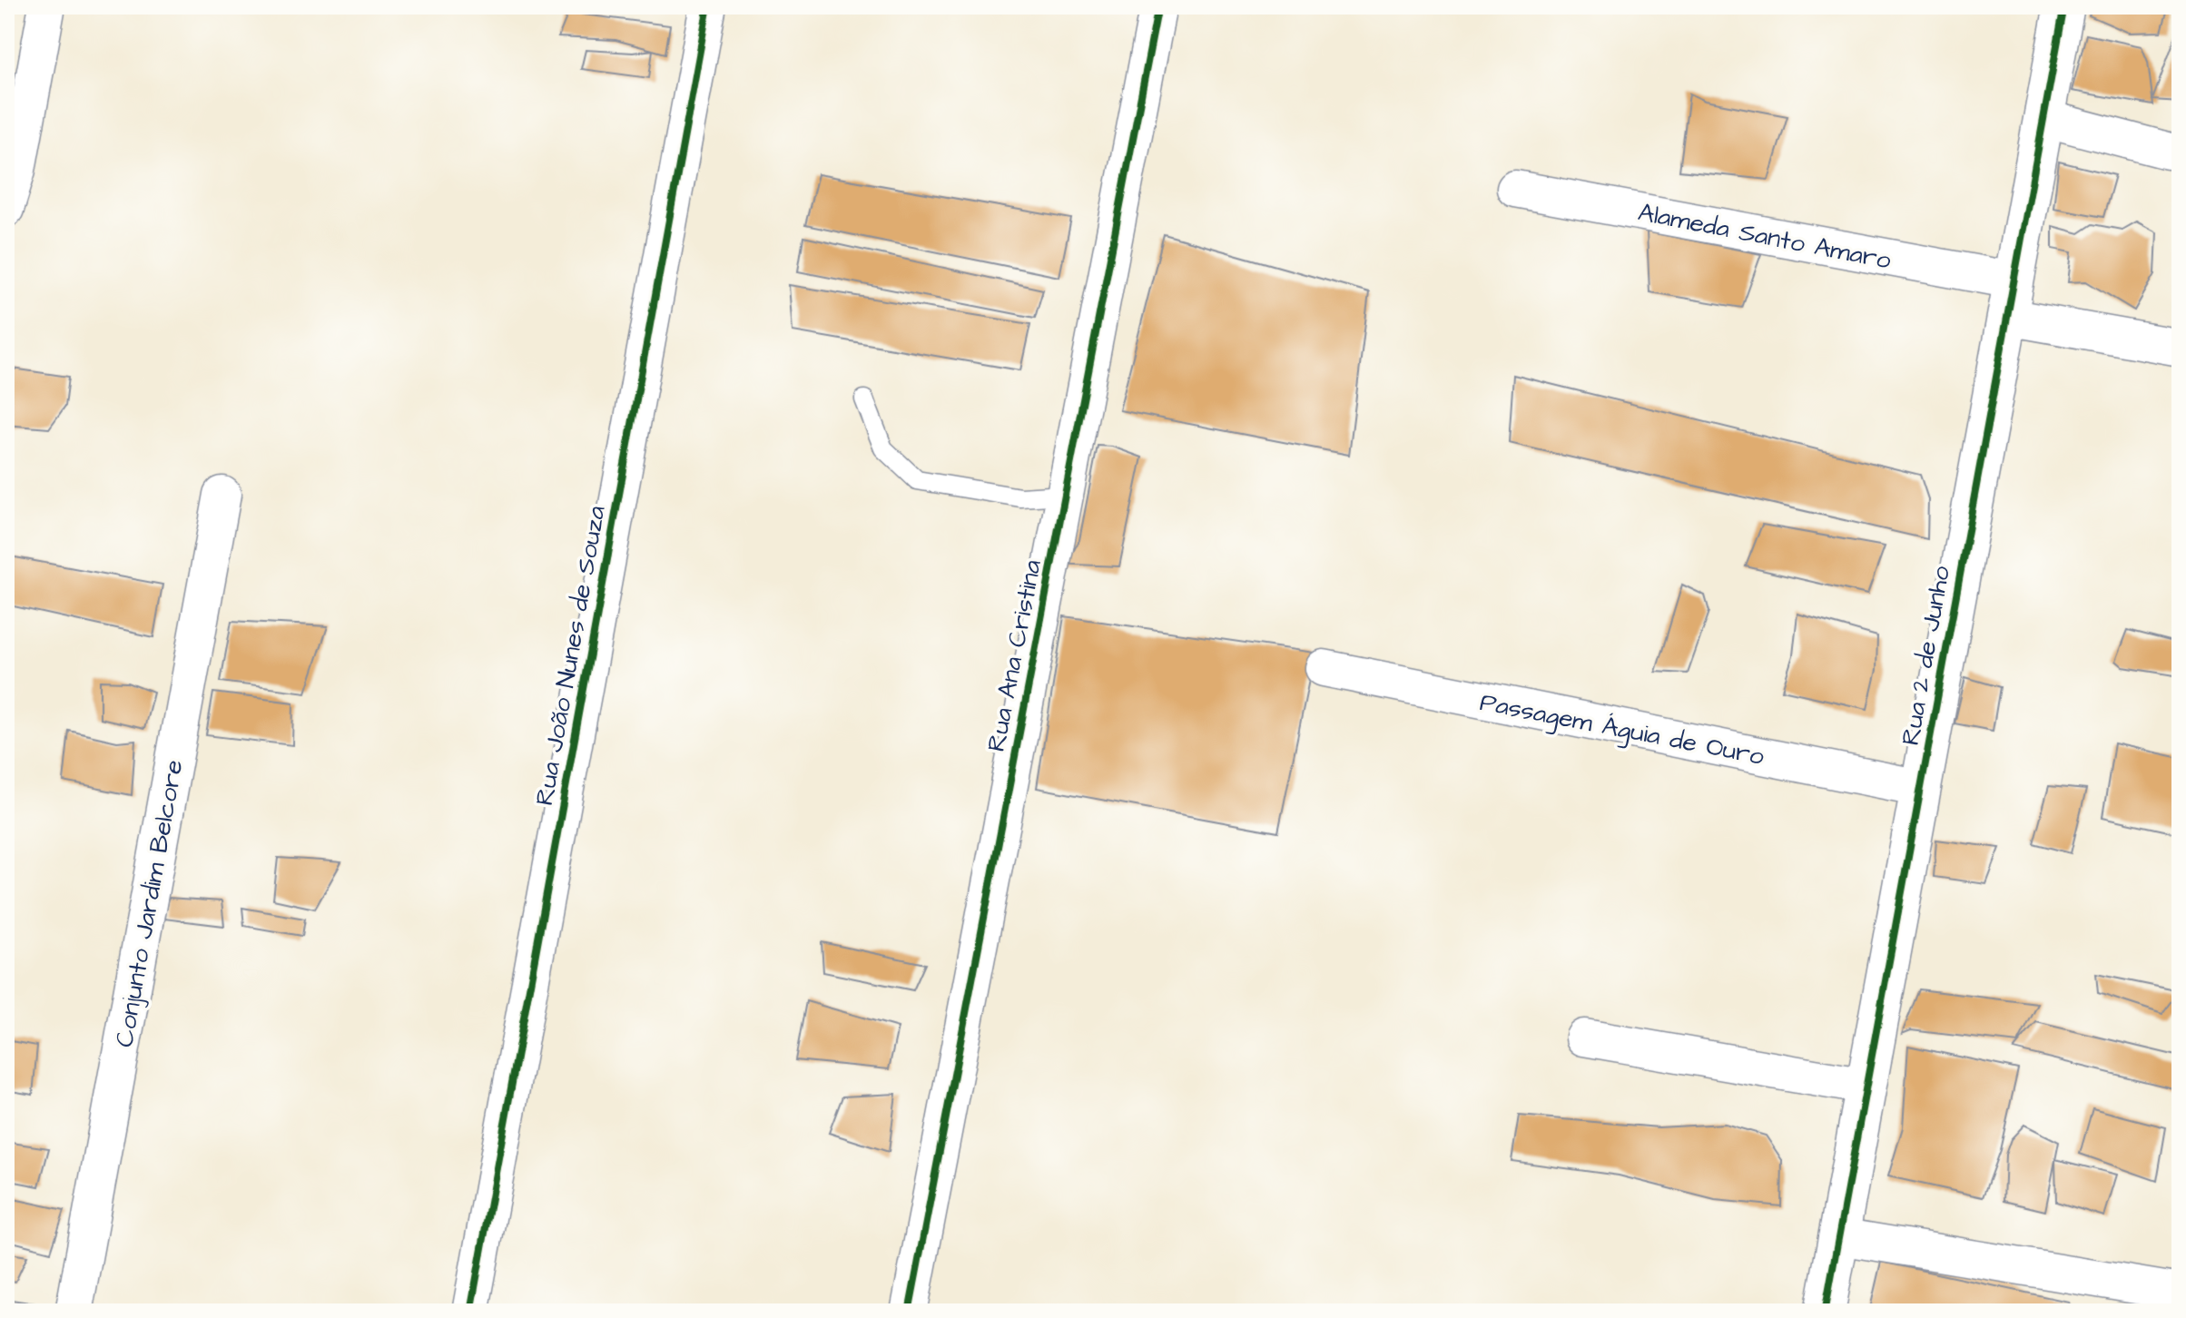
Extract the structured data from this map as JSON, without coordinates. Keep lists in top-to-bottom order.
{
  "streets": {
    "street": [
      "Alameda Santo Amaro",
      "Rua João Nunes de Souza",
      "Rua Ana Cristina",
      "Rua 2 de Junho",
      "Passagem Águia de Ouro",
      "Conjunto Jardim Belcore"
    ]
  },
  "crossings": [
    ["Alameda Santo Amaro", "Rua 2 de Junho"],
    ["Rua 2 de Junho", "Passagem Águia de Ouro"]
  ]
}
